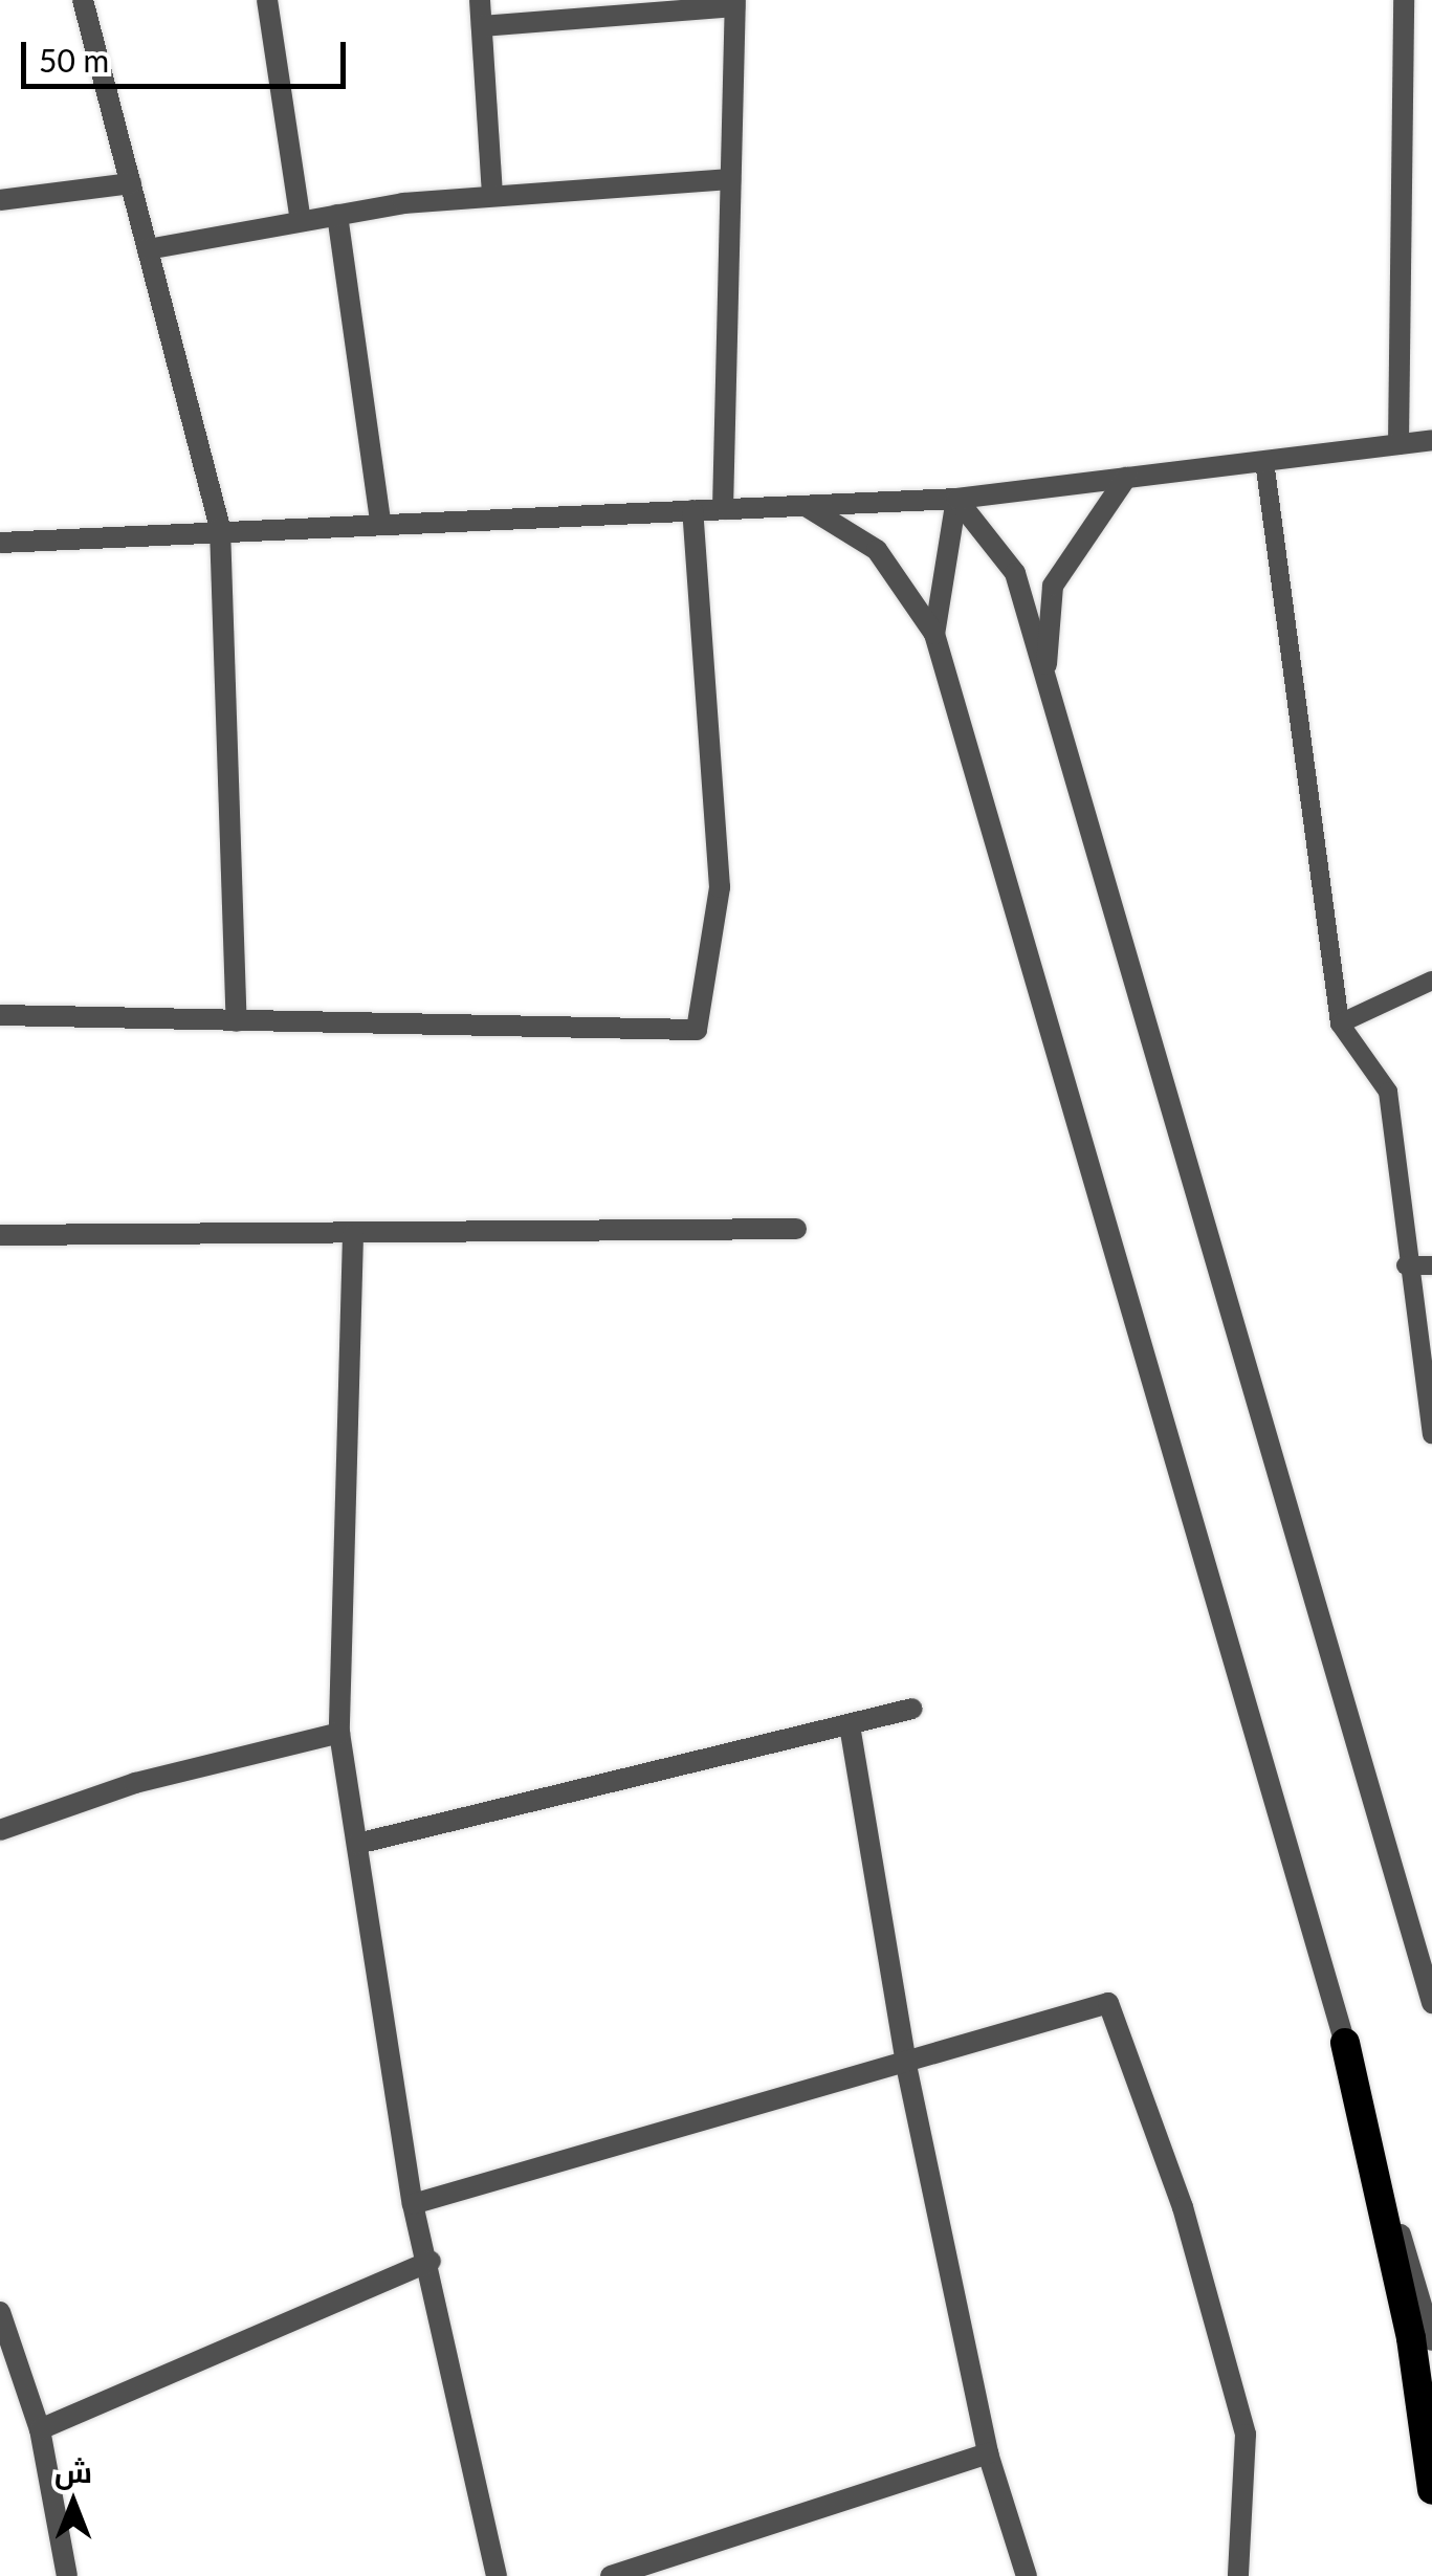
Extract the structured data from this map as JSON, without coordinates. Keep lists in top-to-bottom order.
{
  "scale_bar": "50 m",
  "north": "top"
}
